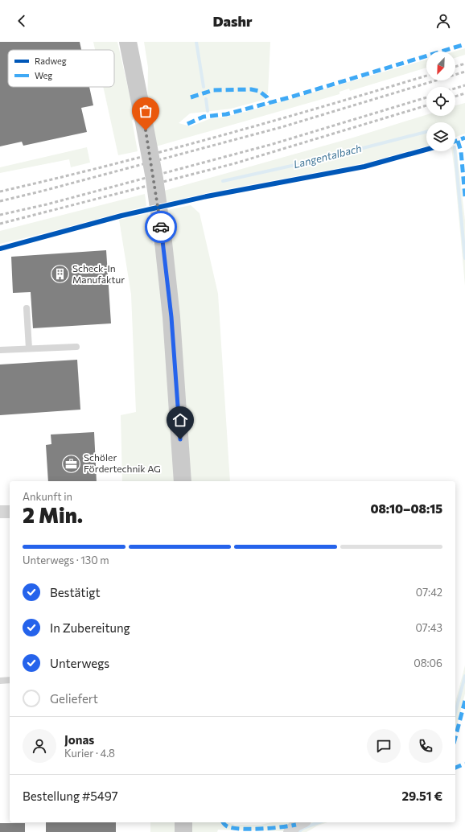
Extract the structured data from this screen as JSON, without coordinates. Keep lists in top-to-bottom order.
{
  "water": ["Langentalbach"],
  "places": {
    "building": ["Scheck-In Manufaktur"],
    "office": ["Schöler Fördertechnik AG"]
  },
  "legend": ["Radweg", "Weg"],
  "north": "bottom left",
  "page": {
    "header": "Dashr",
    "heading": ["2 Min.", "Ankunft in", "08:10–08:15"],
    "panel": [
      "Jonas",
      "Kurier · 4.8",
      "Bestellung #5497",
      "29.51 €"
    ],
    "bar": "Unterwegs · 130 m",
    "list": [
      ["Bestätigt", "07:42"],
      ["In Zubereitung", "07:43"],
      ["Unterwegs", "08:06"],
      "Geliefert"
    ]
  }
}
